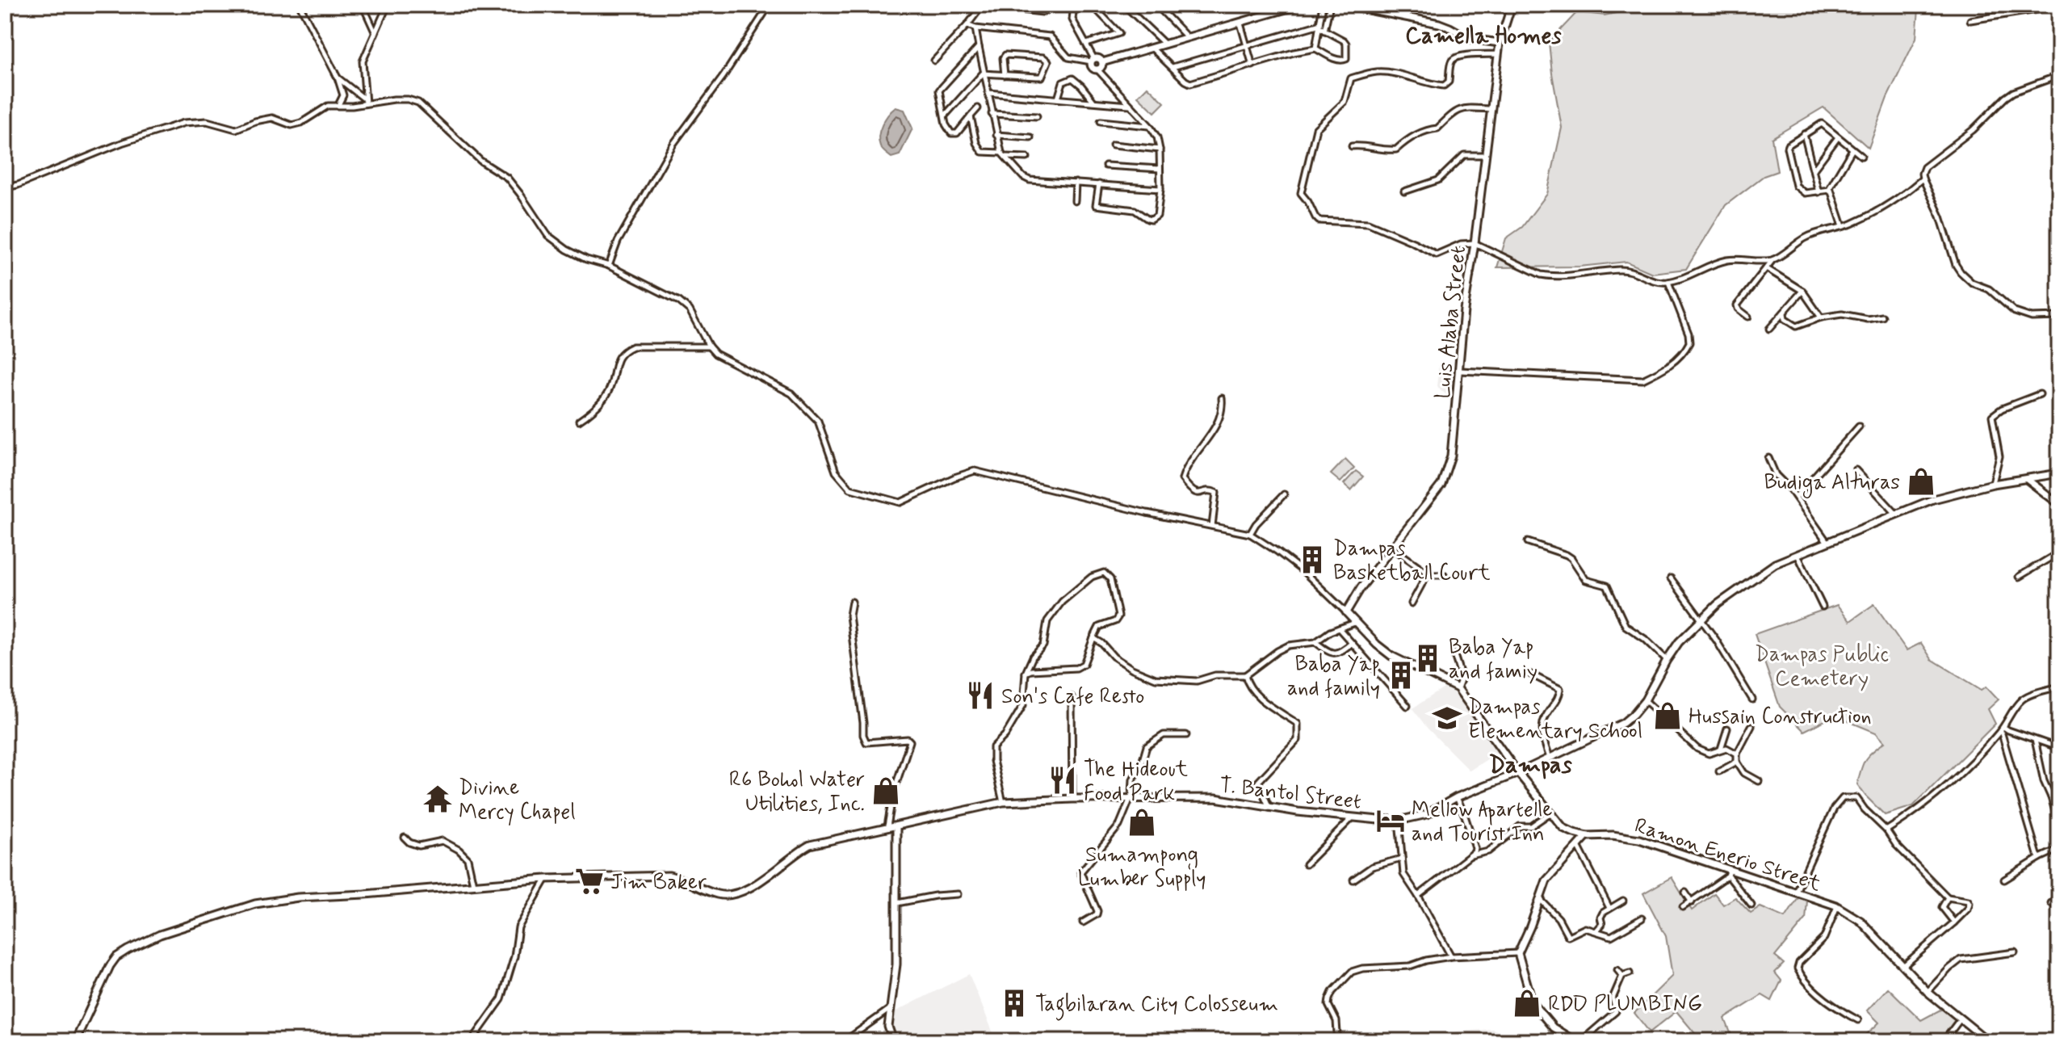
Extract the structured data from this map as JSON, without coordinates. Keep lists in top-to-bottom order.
{
  "streets": {
    "street": ["Luis Alaba Street", "T. Bantol Street", "Ramon Enerio Street"]
  },
  "crossings": [
    ["Luis Alaba Street", "Ramon Enerio Street"],
    ["T. Bantol Street", "Ramon Enerio Street"]
  ],
  "districts": ["Camella Homes", "Dampas"],
  "parks": ["Dampas Public Cemetery"],
  "places": {
    "shop": [
      "Budiga Alturas",
      "Hussain Construction",
      "R6 Bohol Water Utilities, Inc.",
      "Sumampong Lumber Supply",
      "RDD PLUMBING"
    ],
    "building": [
      "Dampas Basketball Court",
      "Baba Yap and famiy",
      "Baba Yap and family",
      "Tagbilaran City Colosseum"
    ],
    "restaurant": ["Son's Cafe Resto", "The Hideout Food Park"],
    "school or university": ["Dampas Elementary School"],
    "temple": ["Divine Mercy Chapel"],
    "hotel": ["Mellow Apartelle and Tourist Inn"],
    "supermarket": ["Jim Baker"]
  }
}
